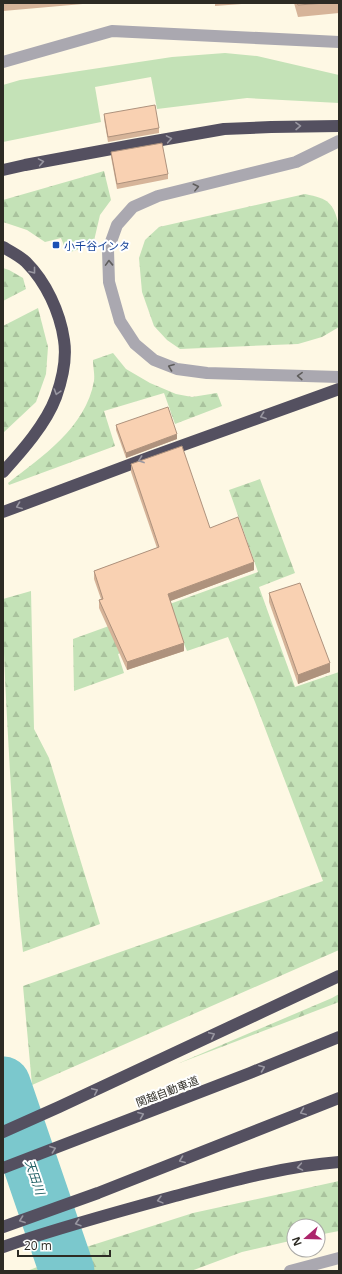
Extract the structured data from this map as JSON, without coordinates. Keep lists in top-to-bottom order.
{
  "streets": {
    "highway": ["関越自動車道"]
  },
  "water": ["天田川"],
  "places": {
    "transit": ["小千谷インタ"]
  },
  "scale_bar": "20 m",
  "north": "left"
}
